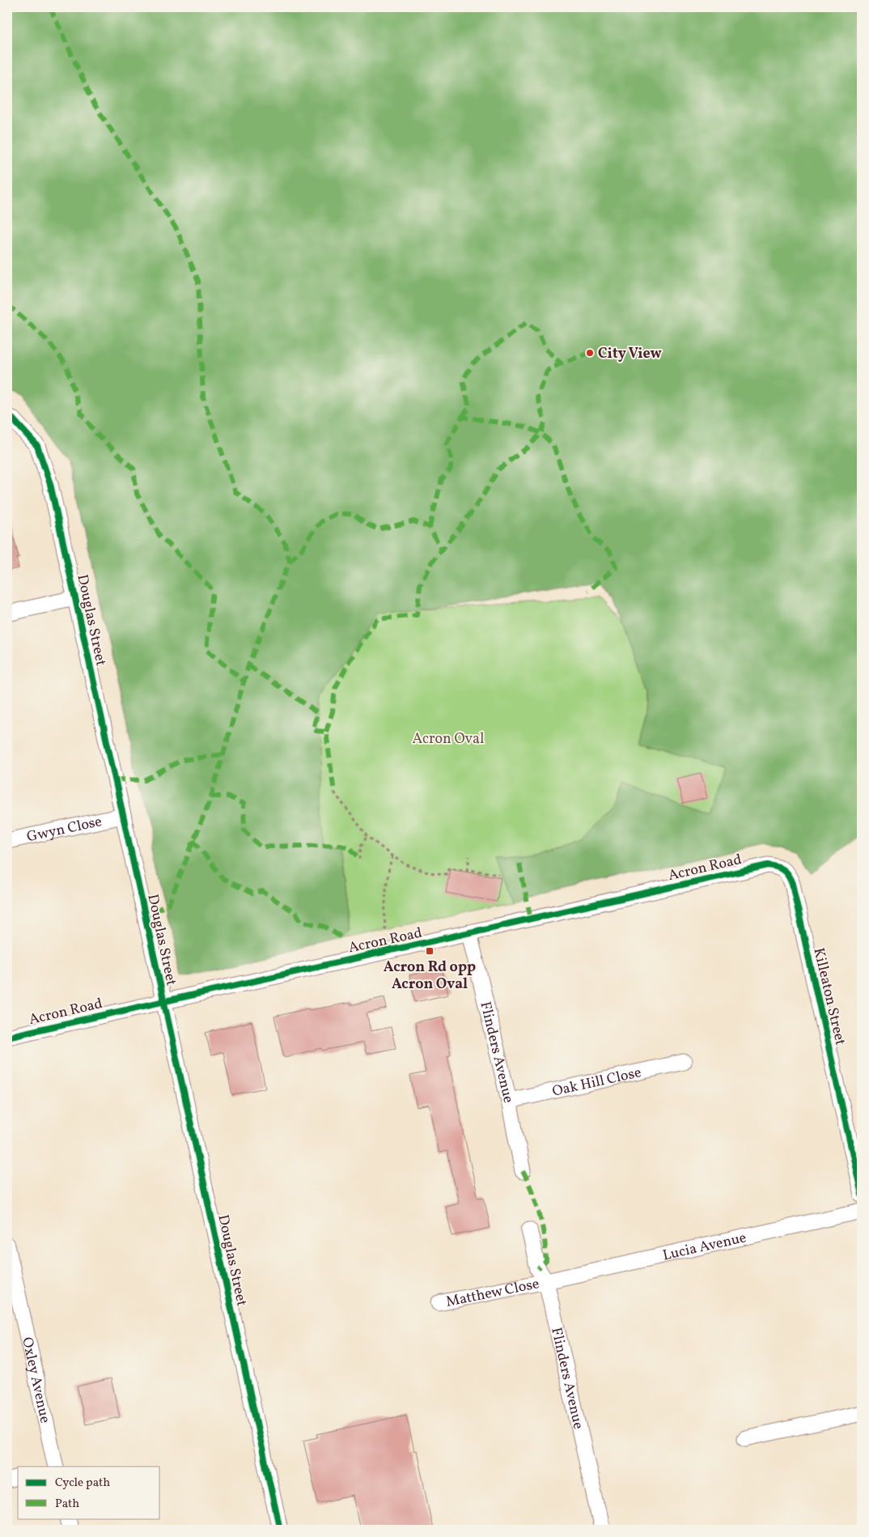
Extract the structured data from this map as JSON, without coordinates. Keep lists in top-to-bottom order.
{
  "streets": {
    "street": [
      "Douglas Street",
      "Gwyn Close",
      "Acron Road",
      "Killeaton Street",
      "Flinders Avenue",
      "Oak Hill Close",
      "Lucia Avenue",
      "Matthew Close",
      "Oxley Avenue"
    ]
  },
  "crossings": [
    ["Douglas Street", "Gwyn Close"],
    ["Douglas Street", "Acron Road"],
    ["Acron Road", "Killeaton Street"],
    ["Acron Road", "Flinders Avenue"],
    ["Flinders Avenue", "Oak Hill Close"],
    ["Flinders Avenue", "Lucia Avenue"],
    ["Flinders Avenue", "Matthew Close"],
    ["Lucia Avenue", "Matthew Close"]
  ],
  "parks": ["Acron Oval"],
  "places": {
    "other": ["City View"],
    "transit": ["Acron Rd opp Acron Oval"]
  },
  "legend": ["Cycle path", "Path"]
}
